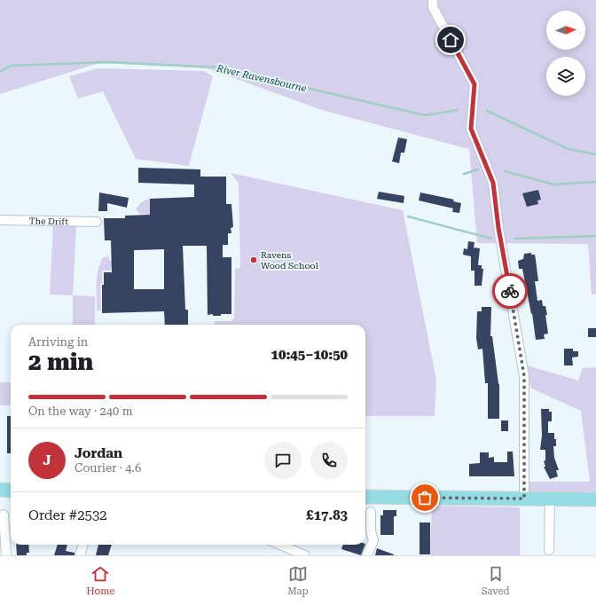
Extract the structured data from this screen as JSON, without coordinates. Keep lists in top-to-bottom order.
{
  "streets": {
    "street": ["The Drift"]
  },
  "water": ["River Ravensbourne"],
  "places": ["Ravens Wood School"],
  "north": "right",
  "page": {
    "heading": ["2 min", "Arriving in", "10:45–10:50"],
    "panel": [
      "Jordan",
      "Courier · 4.6",
      "Order #2532",
      "£17.83"
    ],
    "bar": "On the way · 240 m",
    "round": "J",
    "tabs": ["Home", "Map", "Saved"]
  }
}
